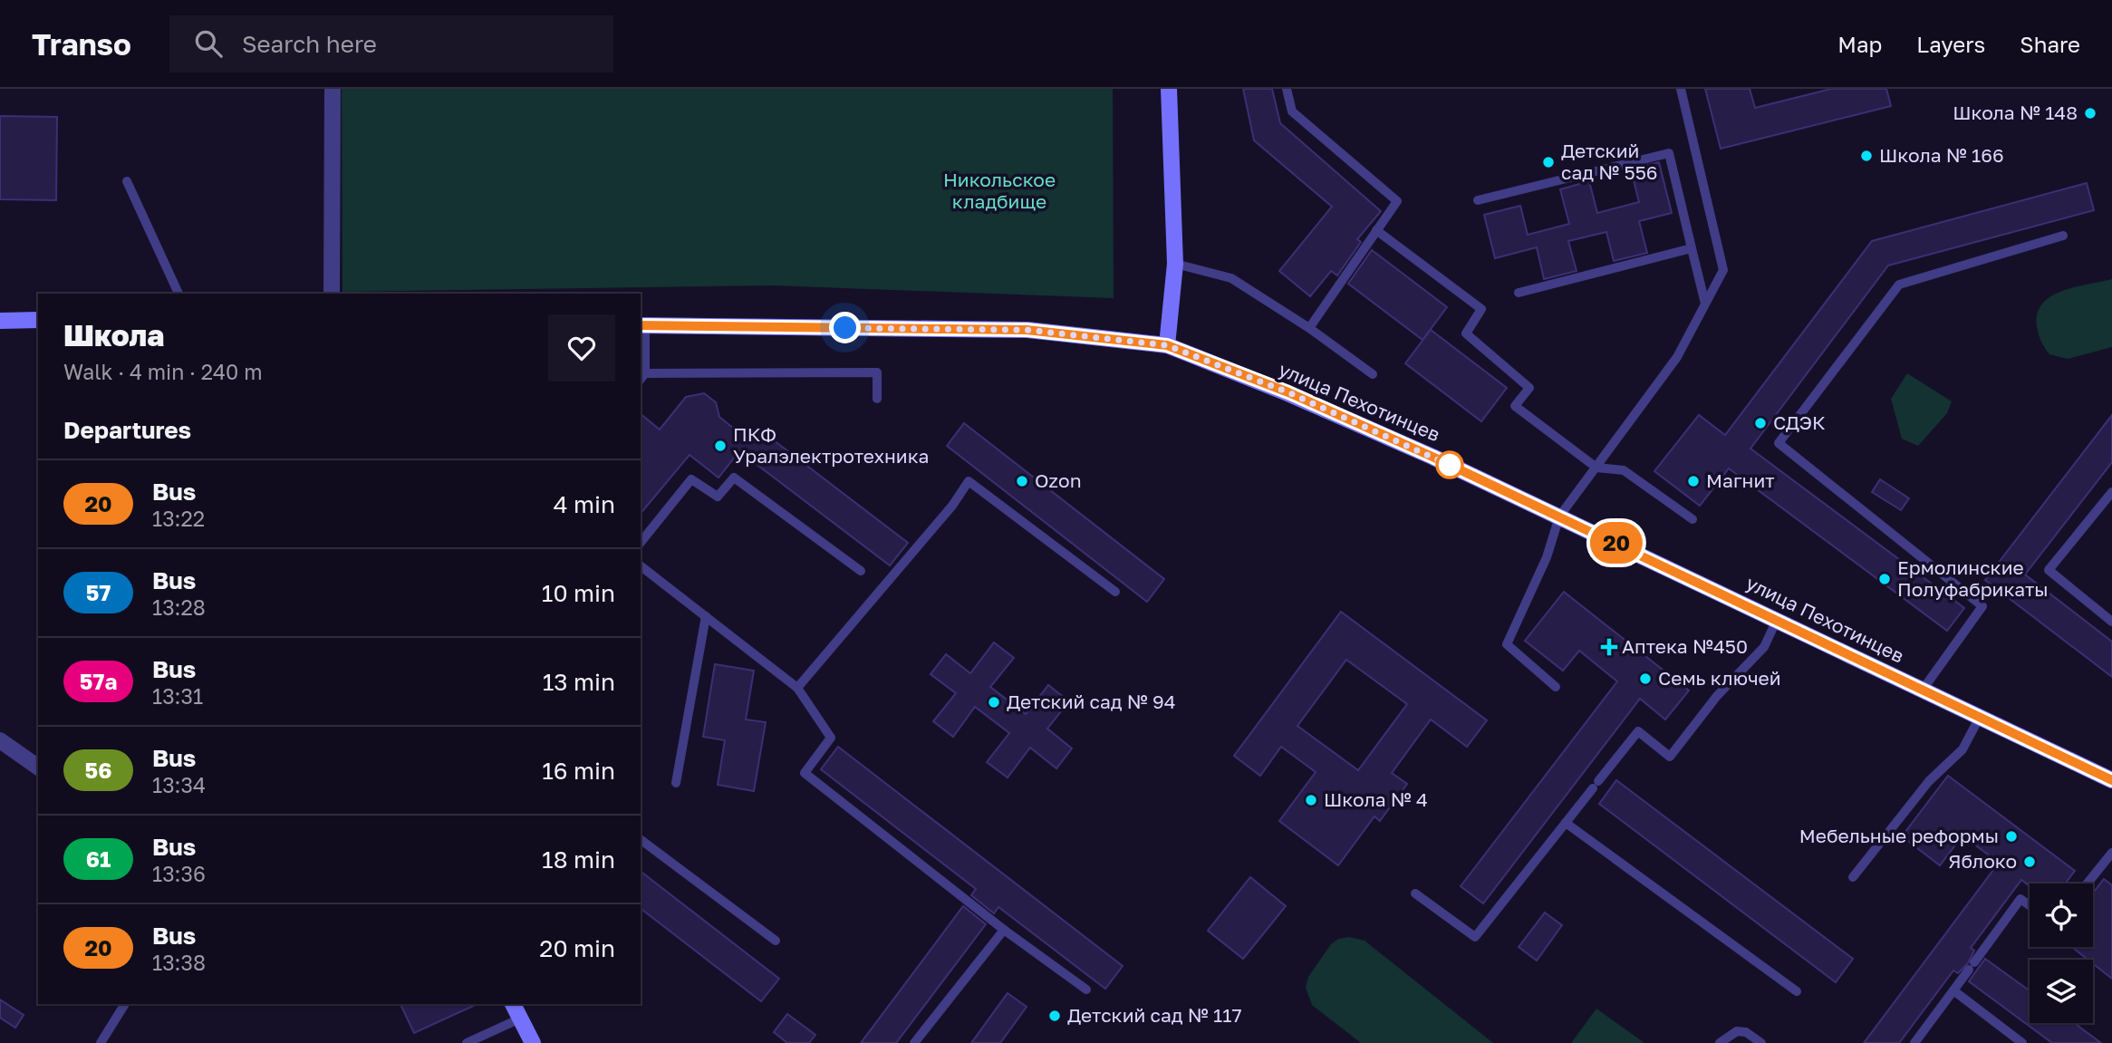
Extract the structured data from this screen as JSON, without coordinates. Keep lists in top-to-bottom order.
{
  "streets": {
    "main road": ["улица Пехотинцев"]
  },
  "parks": ["Никольское кладбище"],
  "places": {
    "other": [
      "Школа № 148",
      "Школа № 166",
      "Детский сад № 556",
      "СДЭК",
      "ПКФ Уралэлектротехника",
      "Ozon",
      "Магнит",
      "Ермолинские Полуфабрикаты",
      "Семь ключей",
      "Детский сад № 94",
      "Школа № 4",
      "Мебельные реформы",
      "Яблоко",
      "Детский сад № 117"
    ],
    "health": ["Аптека №450"]
  },
  "lines": ["bus line 20"],
  "page": {
    "header": "Transo",
    "search": "Search here",
    "nav": ["Map", "Layers", "Share"],
    "on_map": "20",
    "heading": [
      ["Школа", "Walk · 4 min · 240 m"],
      "Departures"
    ],
    "list": [
      {
        "mark": "20",
        "name": "Bus",
        "note": "13:22",
        "value": "4 min"
      },
      {
        "mark": "57",
        "name": "Bus",
        "note": "13:28",
        "value": "10 min"
      },
      {
        "mark": "57а",
        "name": "Bus",
        "note": "13:31",
        "value": "13 min"
      },
      {
        "mark": "56",
        "name": "Bus",
        "note": "13:34",
        "value": "16 min"
      },
      {
        "mark": "61",
        "name": "Bus",
        "note": "13:36",
        "value": "18 min"
      },
      {
        "mark": "20",
        "name": "Bus",
        "note": "13:38",
        "value": "20 min"
      }
    ]
  }
}
